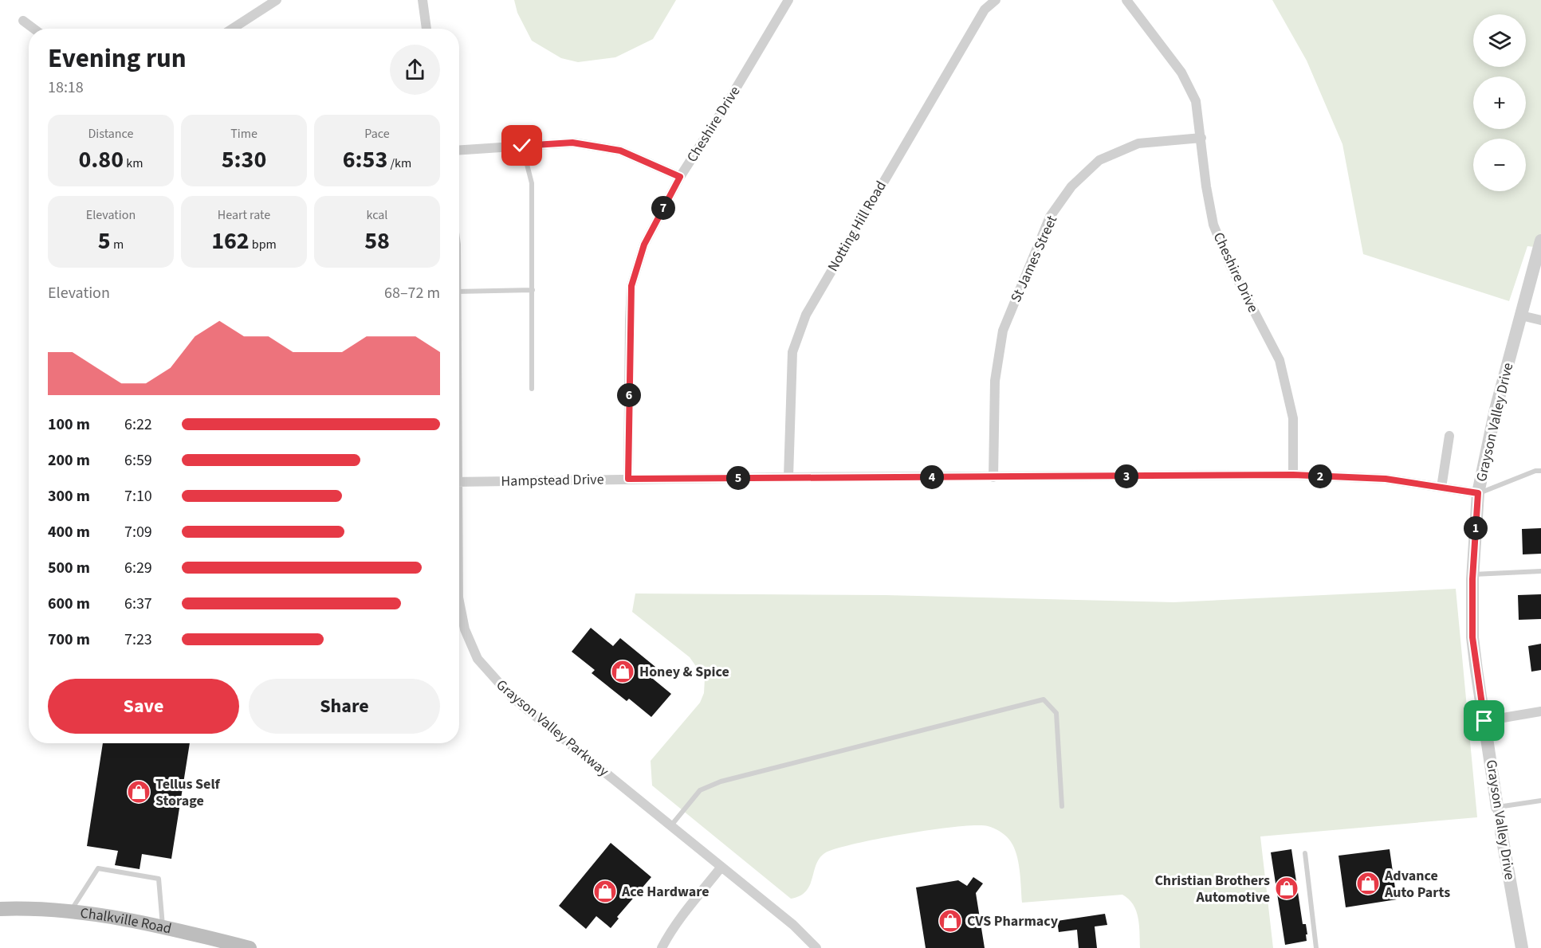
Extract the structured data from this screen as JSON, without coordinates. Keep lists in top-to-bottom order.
{
  "streets": {
    "main road": ["Chalkville Road"],
    "street": [
      "Cheshire Drive",
      "Notting Hill Road",
      "St James Street",
      "Grayson Valley Drive",
      "Hampstead Drive",
      "Grayson Valley Parkway"
    ]
  },
  "crossings": [
    ["Cheshire Drive", "St James Street"],
    ["Cheshire Drive", "Hampstead Drive"],
    ["Notting Hill Road", "Hampstead Drive"],
    ["St James Street", "Hampstead Drive"],
    ["Grayson Valley Drive", "Hampstead Drive"]
  ],
  "places": {
    "shop": [
      "Honey & Spice",
      "Tellus Self Storage",
      "Advance Auto Parts",
      "Christian Brothers Automotive",
      "Ace Hardware",
      "CVS Pharmacy"
    ]
  },
  "page": {
    "map_buttons": ["+", "−"],
    "heading": ["Evening run", "18:18"],
    "stats": [
      ["Distance", "0.80 km"],
      ["Time", "5:30"],
      ["Pace", "6:53 /km"],
      ["Elevation", "5 m"],
      ["Heart rate", "162 bpm"],
      ["kcal", "58"]
    ],
    "pins": [
      "7",
      "6",
      "2",
      "3",
      "4",
      "5",
      "1"
    ],
    "chart": ["Elevation", "68–72 m"],
    "list": [
      {
        "name": "100 m",
        "note": "6:22"
      },
      {
        "name": "200 m",
        "note": "6:59"
      },
      {
        "name": "300 m",
        "note": "7:10"
      },
      {
        "name": "400 m",
        "note": "7:09"
      },
      {
        "name": "500 m",
        "note": "6:29"
      },
      {
        "name": "600 m",
        "note": "6:37"
      },
      {
        "name": "700 m",
        "note": "7:23"
      }
    ],
    "buttons": ["Save", "Share"]
  }
}
